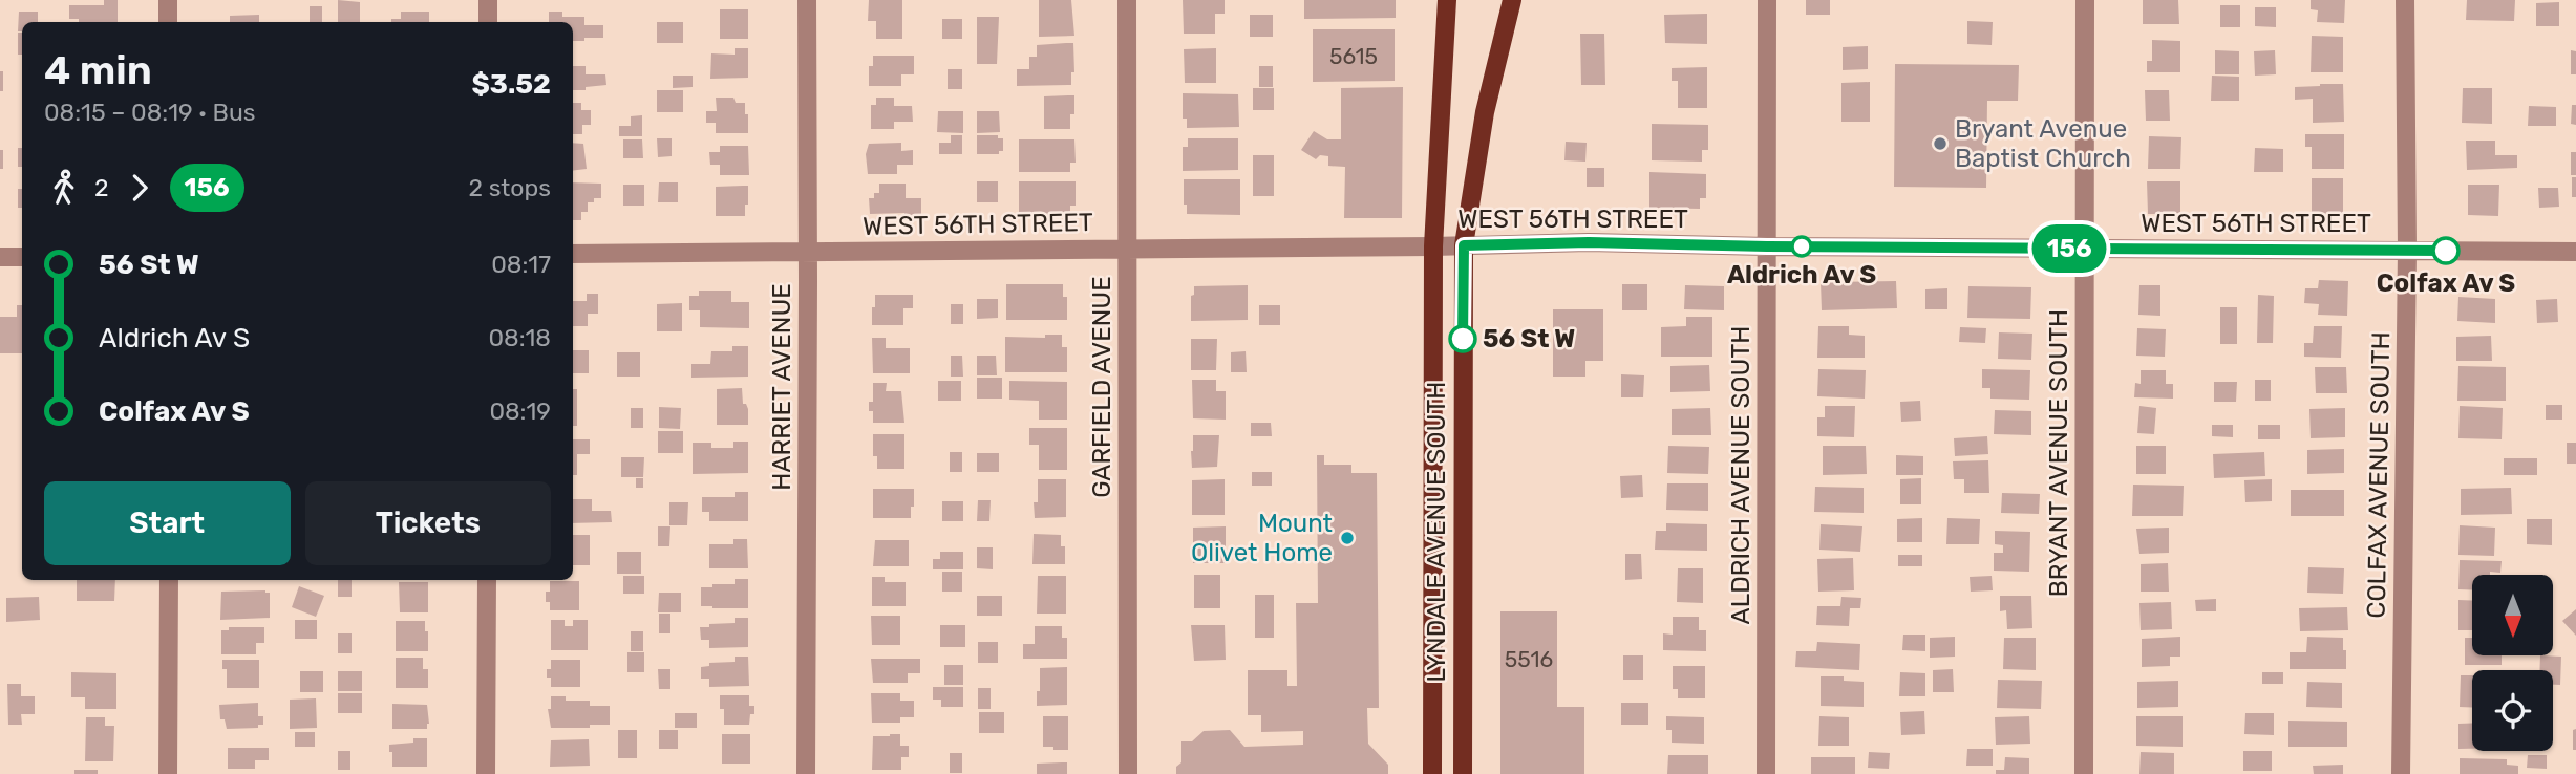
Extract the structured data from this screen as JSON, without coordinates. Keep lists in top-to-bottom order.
{
  "streets": {
    "main road": ["LYNDALE AVENUE SOUTH"],
    "street": [
      "WEST 56TH STREET",
      "HARRIET AVENUE",
      "GARFIELD AVENUE",
      "BRYANT AVENUE SOUTH",
      "ALDRICH AVENUE SOUTH",
      "COLFAX AVENUE SOUTH"
    ]
  },
  "crossings": [
    ["WEST 56TH STREET", "HARRIET AVENUE"],
    ["WEST 56TH STREET", "GARFIELD AVENUE"],
    ["WEST 56TH STREET", "BRYANT AVENUE SOUTH"],
    ["WEST 56TH STREET", "ALDRICH AVENUE SOUTH"],
    ["WEST 56TH STREET", "COLFAX AVENUE SOUTH"],
    ["WEST 56TH STREET", "LYNDALE AVENUE SOUTH"]
  ],
  "places": [
    "Bryant Avenue Baptist Church",
    "Aldrich Av S",
    "Colfax Av S",
    "56 St W",
    "Mount Olivet Home"
  ],
  "lines": ["bus line 156"],
  "house_numbers": ["5615", "5516"],
  "north": "bottom",
  "page": {
    "on_map": "156",
    "heading": ["4 min", "08:15 – 08:19 · Bus", "$3.52"],
    "legs": ["2", "156", "2 stops"],
    "list": [
      {
        "name": "56 St W",
        "value": "08:17"
      },
      {
        "name": "Aldrich Av S",
        "value": "08:18"
      },
      {
        "name": "Colfax Av S",
        "value": "08:19"
      }
    ],
    "buttons": ["Start", "Tickets"]
  }
}
